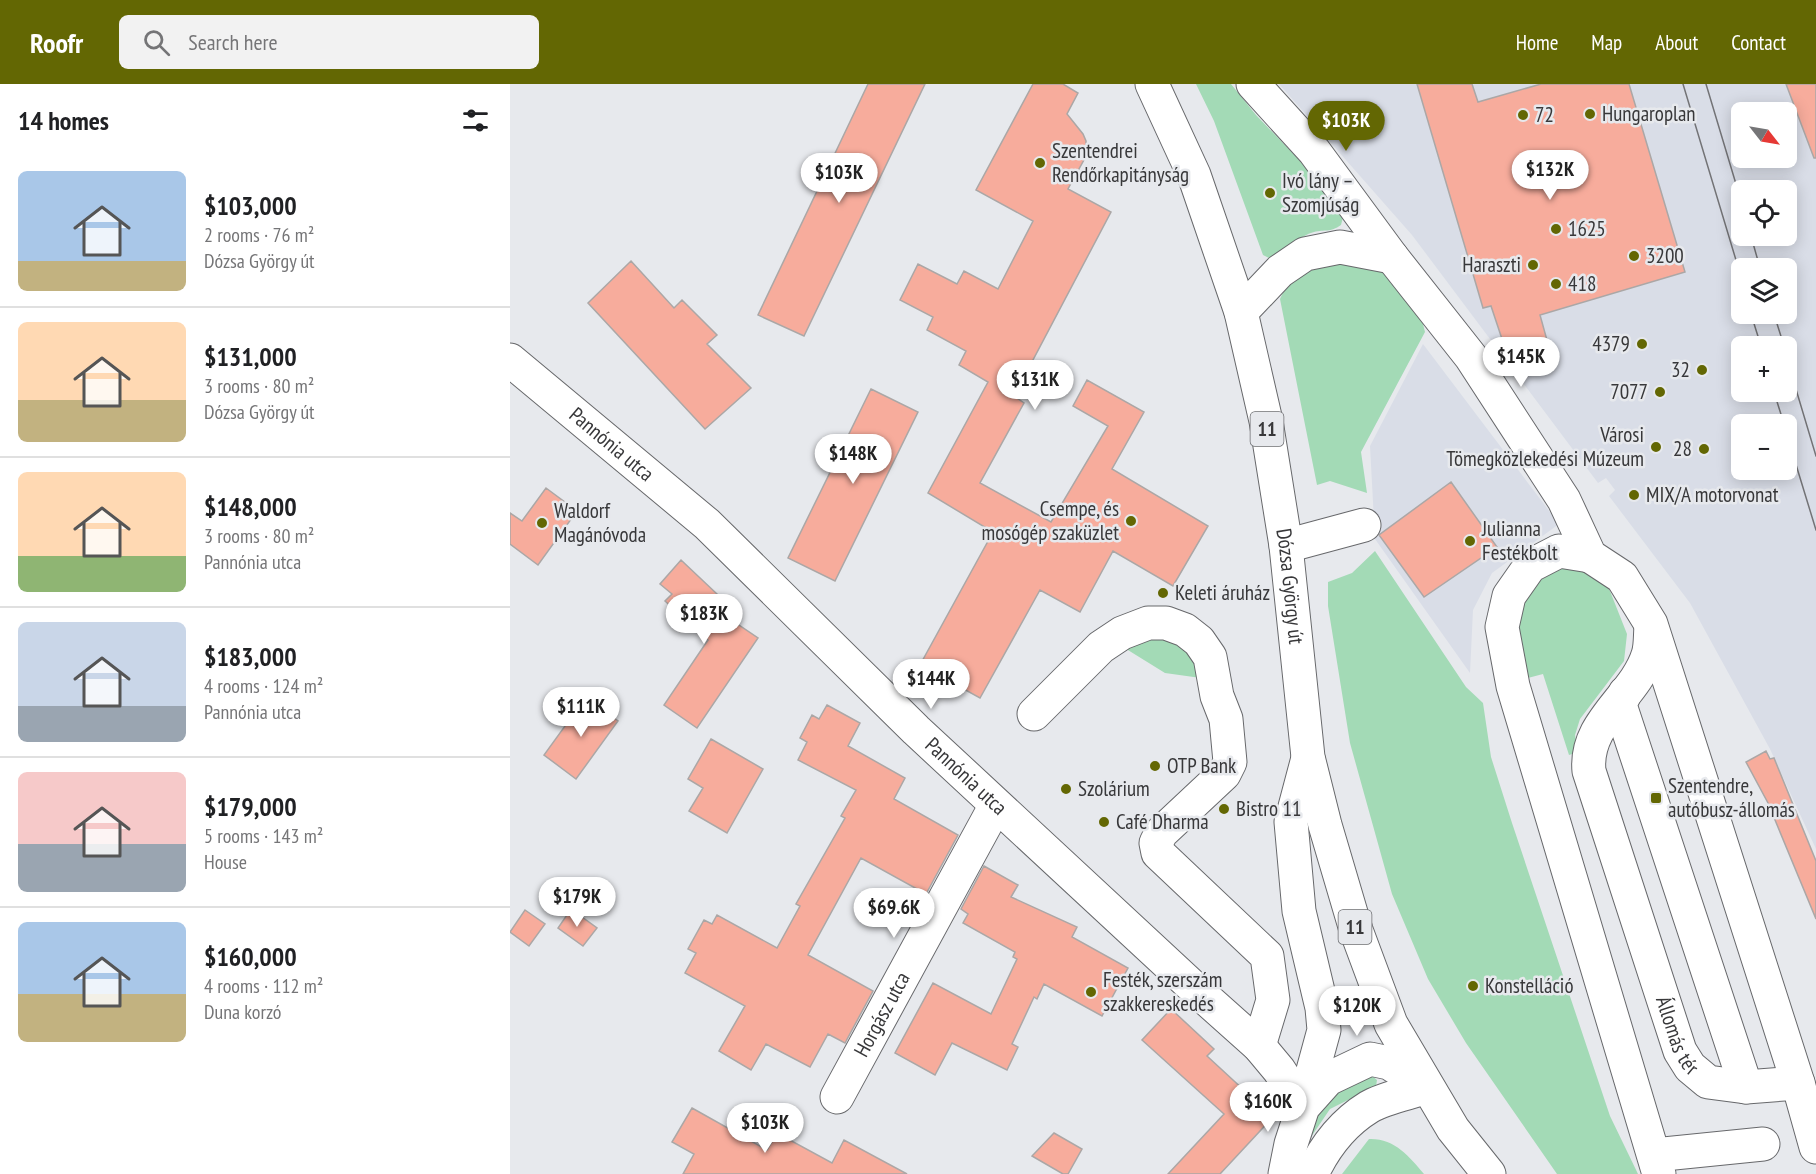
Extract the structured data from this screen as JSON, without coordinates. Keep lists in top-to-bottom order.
{
  "streets": {
    "street": [
      "11",
      "Pannónia utca",
      "Dózsa György út",
      "Horgász utca",
      "Állomás tér"
    ]
  },
  "crossings": [
    ["11", "Dózsa György út"],
    ["Pannónia utca", "Horgász utca"]
  ],
  "places": {
    "other": [
      "Hungaroplan",
      "72",
      "Szentendrei Rendőrkapitányság",
      "Ivó lány – Szomjúság",
      "1625",
      "3200",
      "Haraszti",
      "418",
      "4379",
      "32",
      "7077",
      "Városi Tömegközlekedési Múzeum",
      "28",
      "MIX/A motorvonat",
      "Csempe, és mosógép szaküzlet",
      "Waldorf Magánóvoda",
      "Julianna Festékbolt",
      "Keleti áruház",
      "OTP Bank",
      "Szolárium",
      "Bistro 11",
      "Café Dharma",
      "Konstelláció",
      "Festék, szerszám szakkereskedés"
    ],
    "transit": ["Szentendre, autóbusz-állomás"]
  },
  "north": "bottom right",
  "page": {
    "header": "Roofr",
    "search": "Search here",
    "nav": [
      "Home",
      "Map",
      "About",
      "Contact"
    ],
    "heading": "14 homes",
    "price": [
      "$103K",
      "$132K",
      "$103K",
      "$145K",
      "$131K",
      "$148K",
      "$183K",
      "$144K",
      "$111K",
      "$179K",
      "$69.6K",
      "$120K",
      "$160K",
      "$103K"
    ],
    "map_buttons": ["+", "−"],
    "list": [
      {
        "name": "$103,000",
        "note": "2 rooms · 76 m² · Dózsa György út"
      },
      {
        "name": "$131,000",
        "note": "3 rooms · 80 m² · Dózsa György út"
      },
      {
        "name": "$148,000",
        "note": "3 rooms · 80 m² · Pannónia utca"
      },
      {
        "name": "$183,000",
        "note": "4 rooms · 124 m² · Pannónia utca"
      },
      {
        "name": "$179,000",
        "note": "5 rooms · 143 m² · House"
      },
      {
        "name": "$160,000",
        "note": "4 rooms · 112 m² · Duna korzó"
      }
    ]
  }
}
